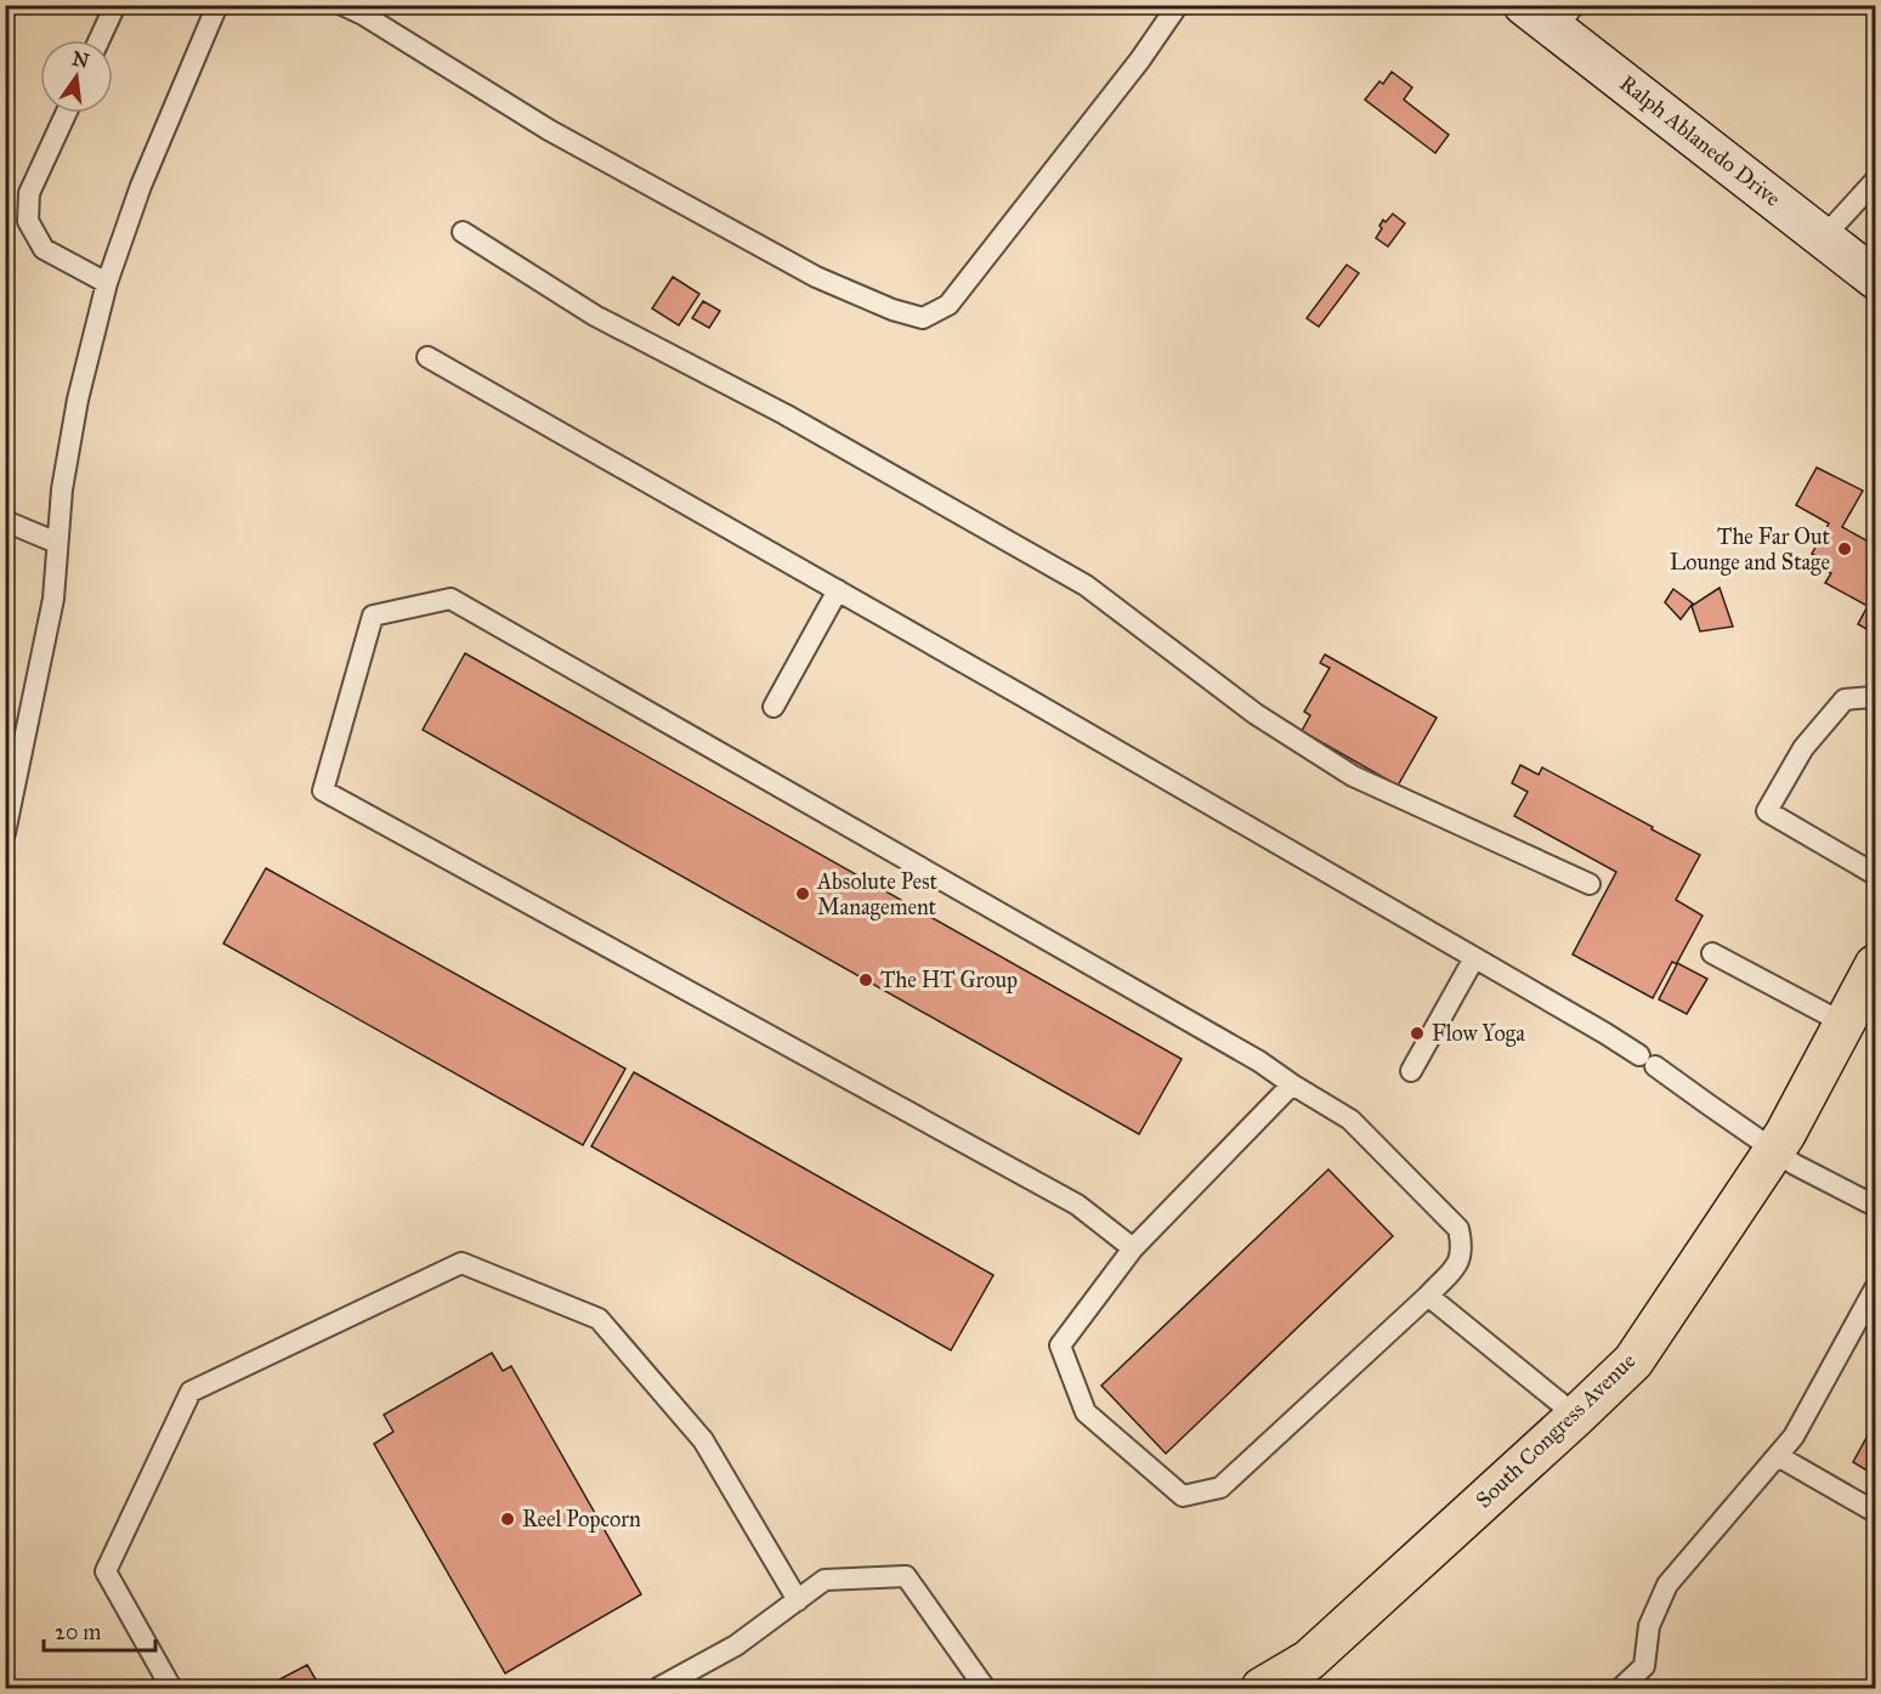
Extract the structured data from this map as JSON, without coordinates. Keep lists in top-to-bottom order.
{
  "streets": {
    "main road": ["South Congress Avenue"],
    "street": ["Ralph Ablanedo Drive"]
  },
  "places": [
    "The Far Out Lounge and Stage",
    "Absolute Pest Management",
    "The HT Group",
    "Flow Yoga",
    "Reel Popcorn"
  ],
  "scale_bar": "20 m",
  "north": "top"
}
